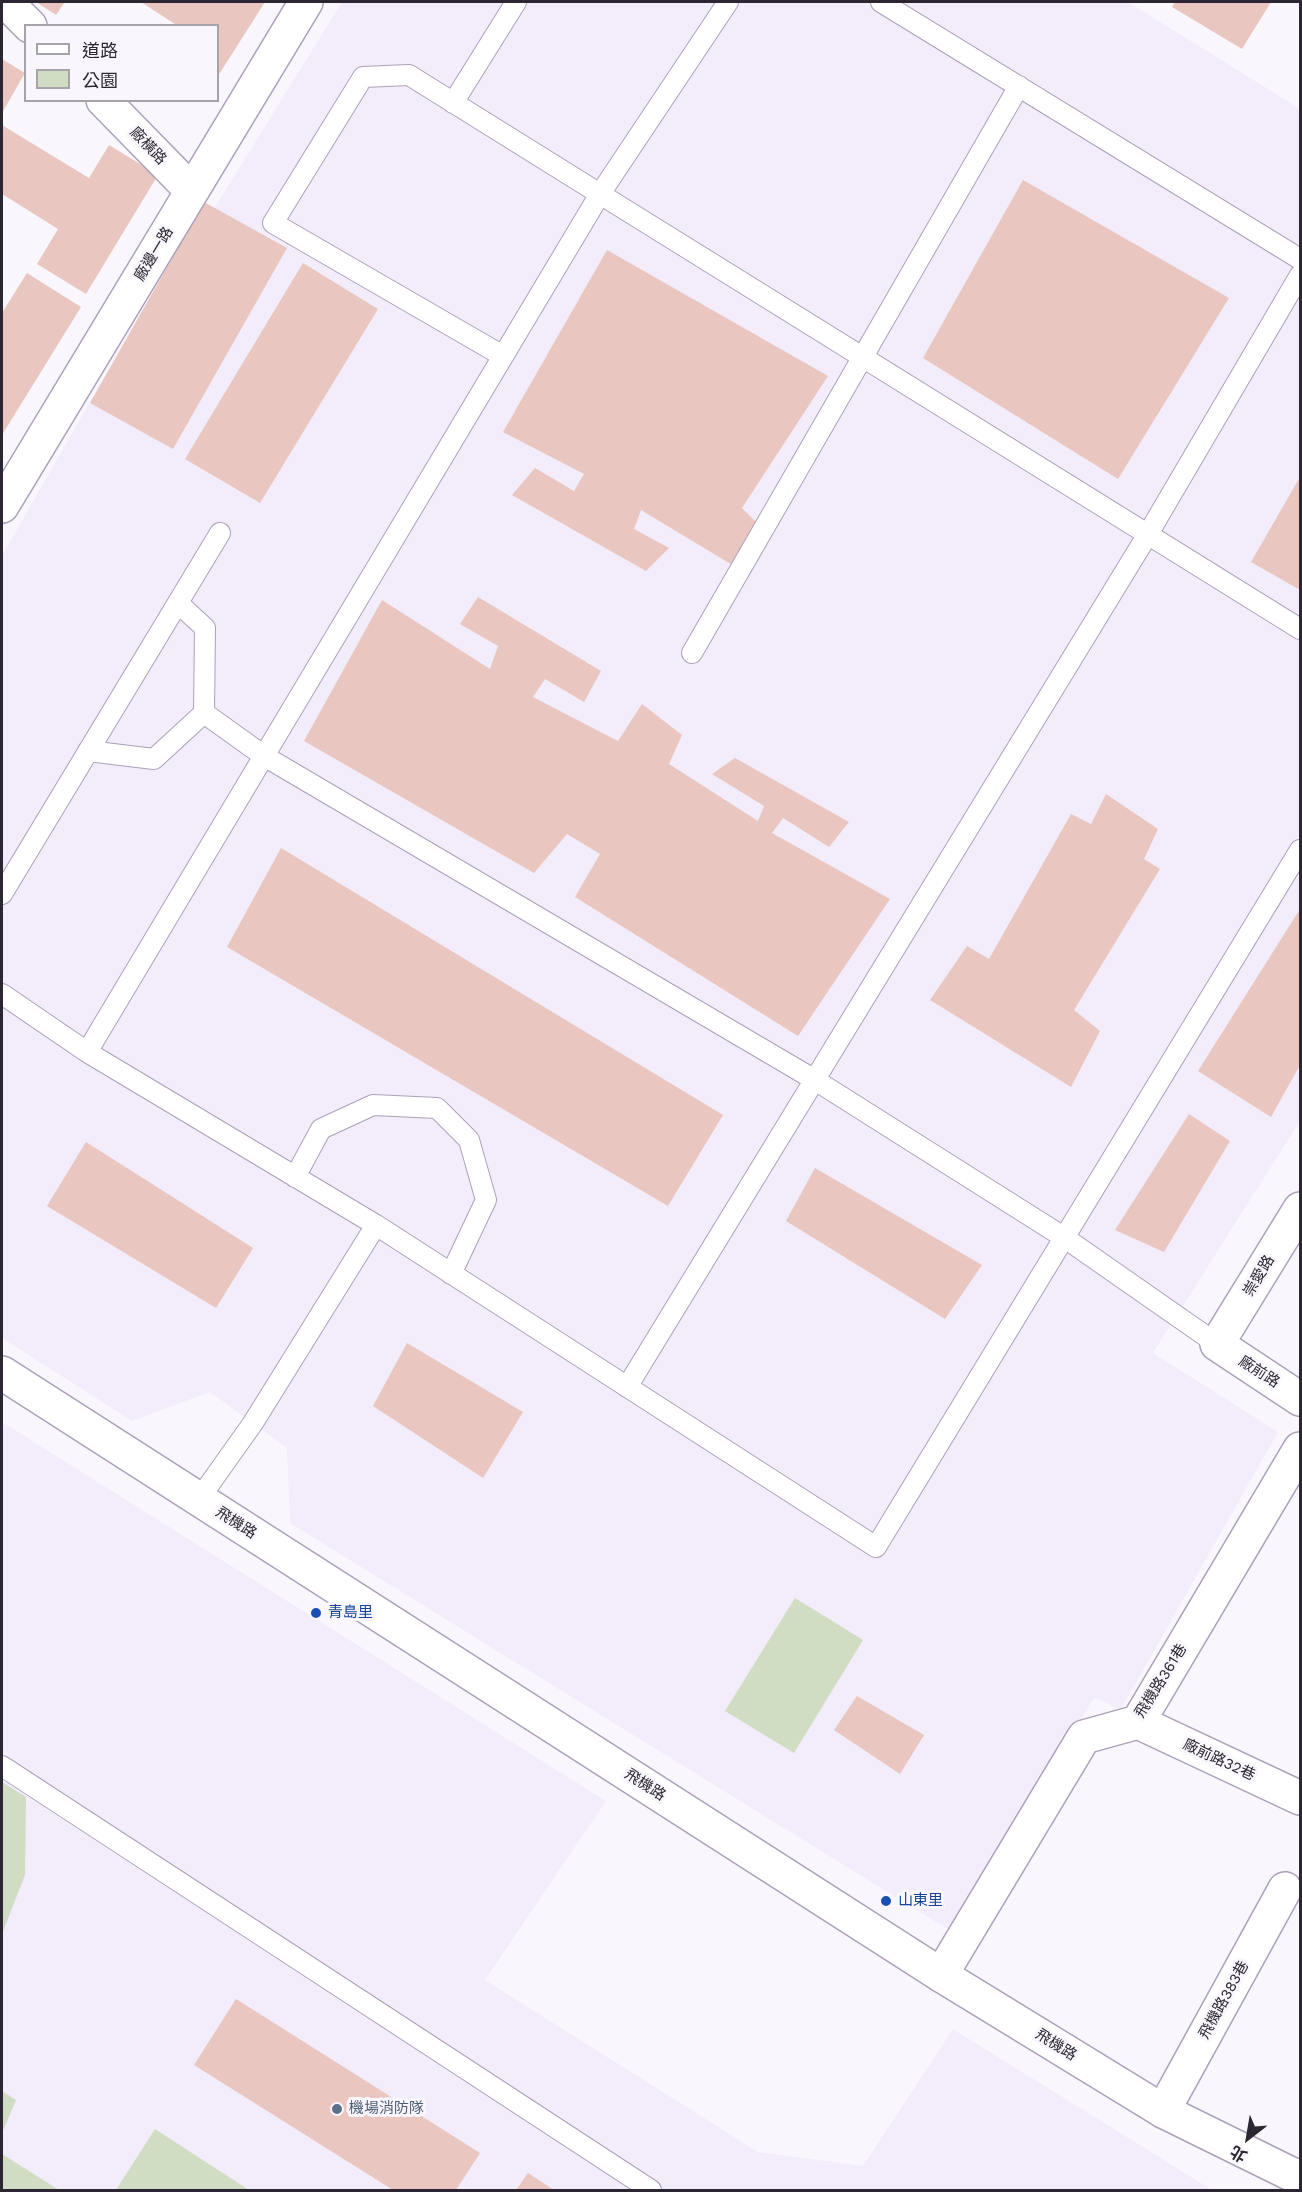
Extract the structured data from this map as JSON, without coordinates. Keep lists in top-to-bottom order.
{
  "streets": {
    "street": [
      "廠橫路",
      "廠邊一路",
      "崇愛路",
      "廠前路",
      "飛機路",
      "飛機路361巷",
      "廠前路32巷",
      "飛機路383巷"
    ]
  },
  "crossings": [
    ["廠橫路", "廠邊一路"],
    ["崇愛路", "廠前路"],
    ["飛機路", "飛機路361巷"],
    ["飛機路", "飛機路383巷"],
    ["飛機路361巷", "廠前路32巷"]
  ],
  "places": ["青島里", "山東里", "機場消防隊"],
  "legend": ["道路", "公園"],
  "north": "bottom left"
}
